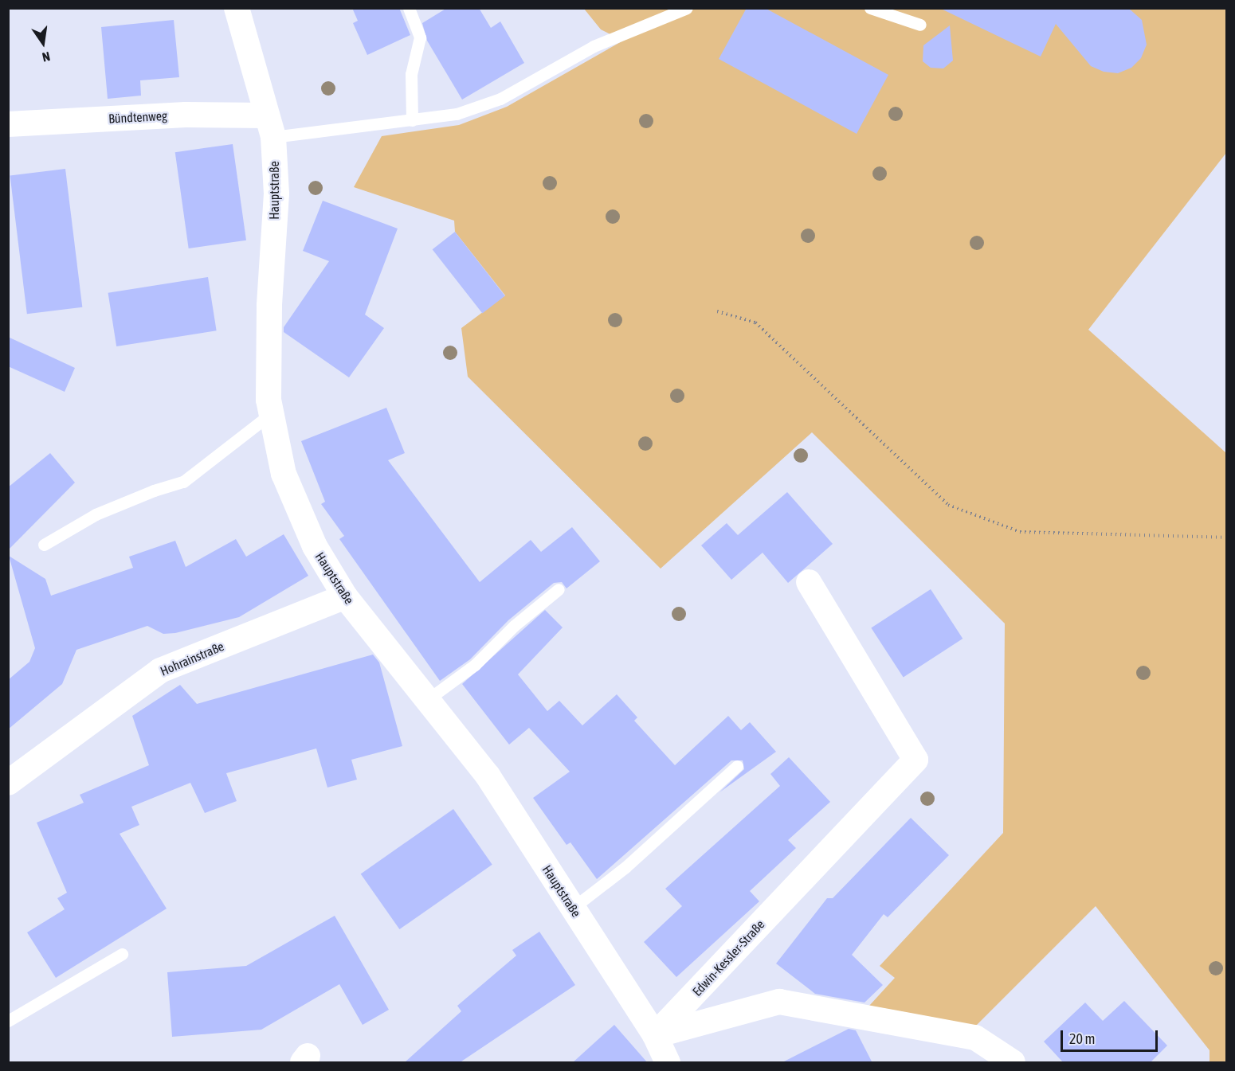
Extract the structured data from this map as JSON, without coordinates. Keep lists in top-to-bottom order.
{
  "streets": {
    "street": [
      "Bündtenweg",
      "Hauptstraße",
      "Hohrainstraße",
      "Edwin-Kessler-Straße"
    ]
  },
  "crossings": [
    ["Bündtenweg", "Hauptstraße"],
    ["Hauptstraße", "Hohrainstraße"],
    ["Hauptstraße", "Edwin-Kessler-Straße"]
  ],
  "scale_bar": "20 m",
  "north": "bottom"
}
